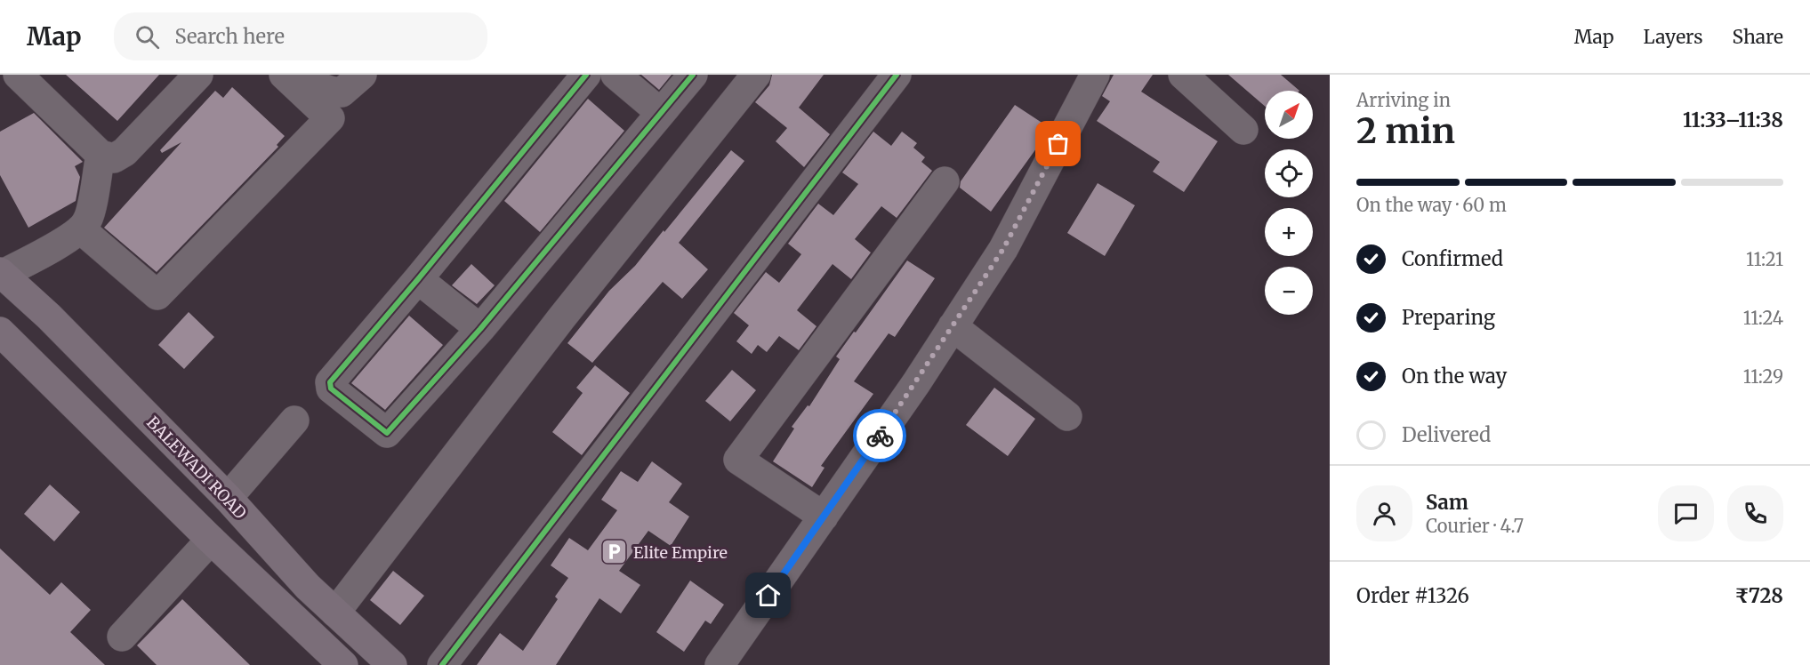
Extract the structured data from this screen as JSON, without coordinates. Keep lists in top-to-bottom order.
{
  "streets": {
    "main road": ["BALEWADI ROAD"]
  },
  "places": {
    "parking": ["Elite Empire"]
  },
  "north": "top right",
  "page": {
    "header": "Map",
    "search": "Search here",
    "nav": ["Map", "Layers", "Share"],
    "heading": ["2 min", "Arriving in", "11:33–11:38"],
    "panel": [
      "Sam",
      "Courier · 4.7",
      "Order #1326",
      "₹728"
    ],
    "map_buttons": ["+", "−"],
    "bar": "On the way · 60 m",
    "list": [
      ["Confirmed", "11:21"],
      ["Preparing", "11:24"],
      ["On the way", "11:29"],
      "Delivered"
    ]
  }
}
